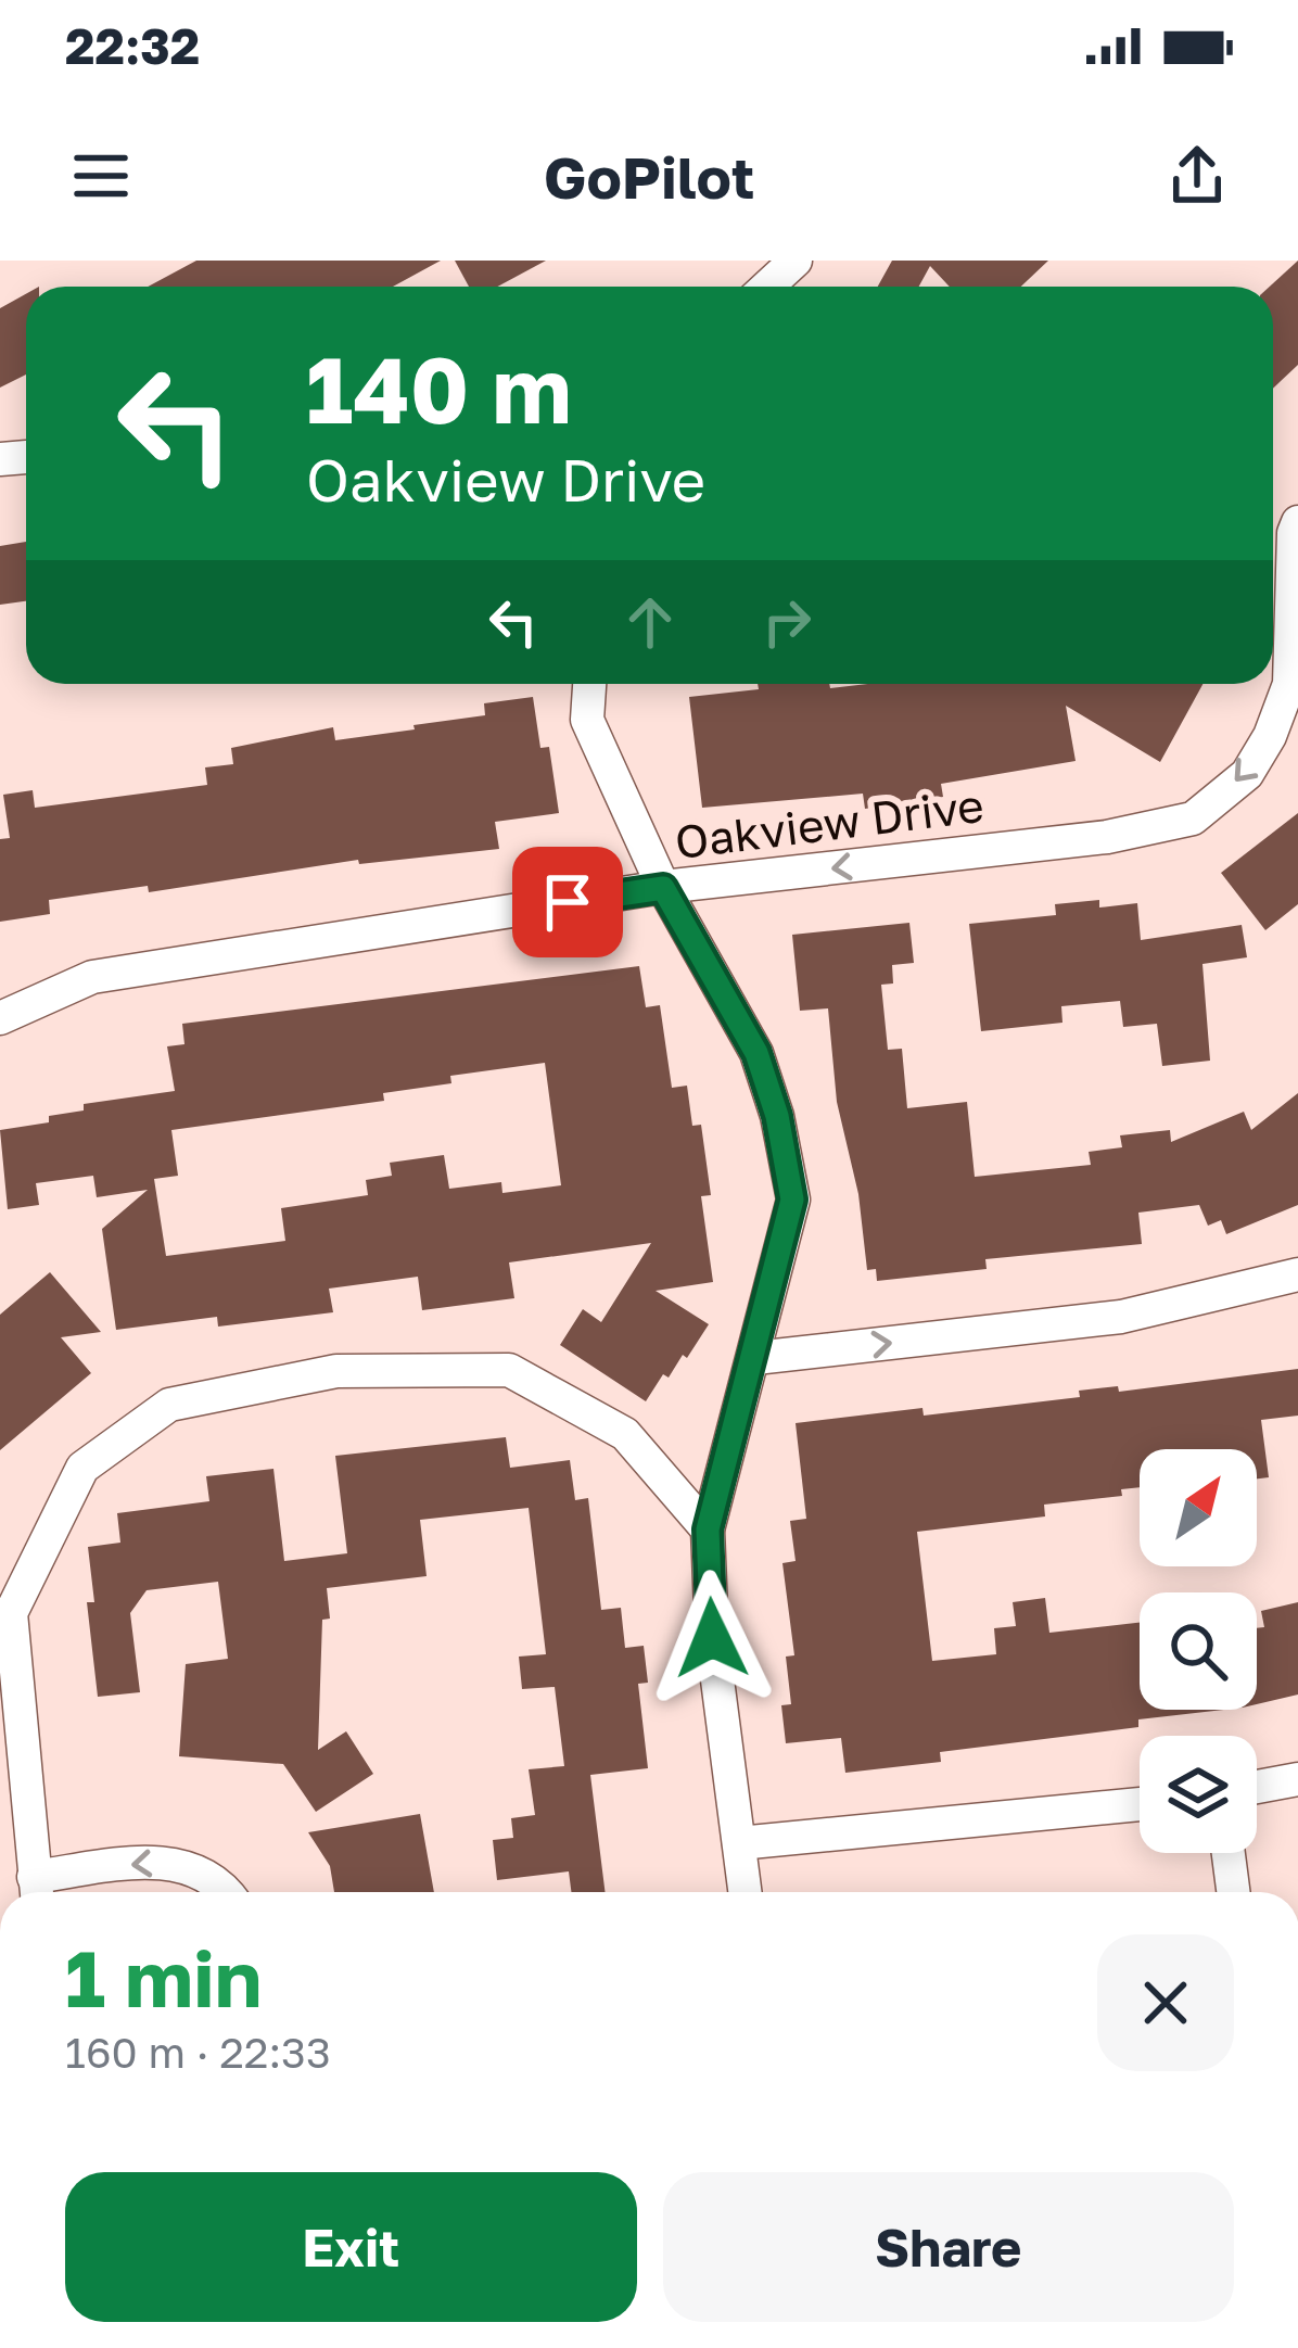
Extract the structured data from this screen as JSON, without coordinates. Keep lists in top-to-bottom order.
{
  "streets": {
    "street": ["Oakview Drive"]
  },
  "one_way": ["Oakview Drive"],
  "north": "top right",
  "page": {
    "status": "22:32",
    "header": "GoPilot",
    "turn": ["140 m", "Oakview Drive"],
    "heading": ["1 min", "160 m · 22:33"],
    "buttons": ["Exit", "Share"]
  }
}
